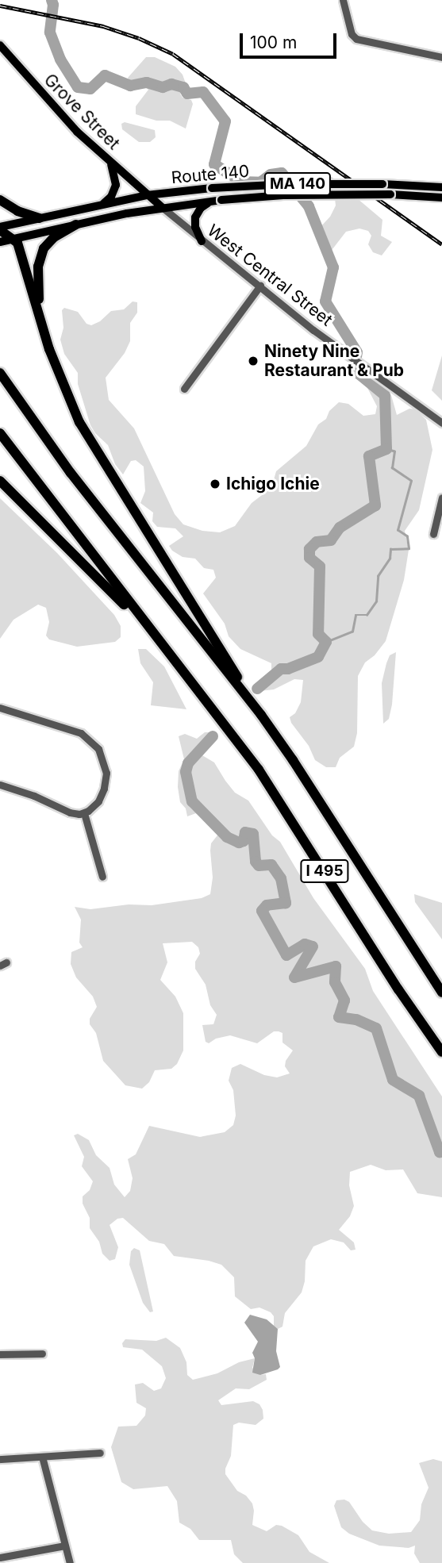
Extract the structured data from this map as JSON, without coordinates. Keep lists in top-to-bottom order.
{
  "streets": {
    "highway": ["I 495"],
    "main road": [
      "Grove Street",
      "Route 140",
      "MA 140",
      "West Central Street"
    ]
  },
  "crossings": [
    ["Grove Street", "Route 140"],
    ["Grove Street", "MA 140"],
    ["Grove Street", "West Central Street"],
    ["Route 140", "MA 140"],
    ["Route 140", "West Central Street"],
    ["MA 140", "West Central Street"]
  ],
  "places": ["Ninety Nine Restaurant & Pub", "Ichigo Ichie"],
  "scale_bar": "100 m"
}
